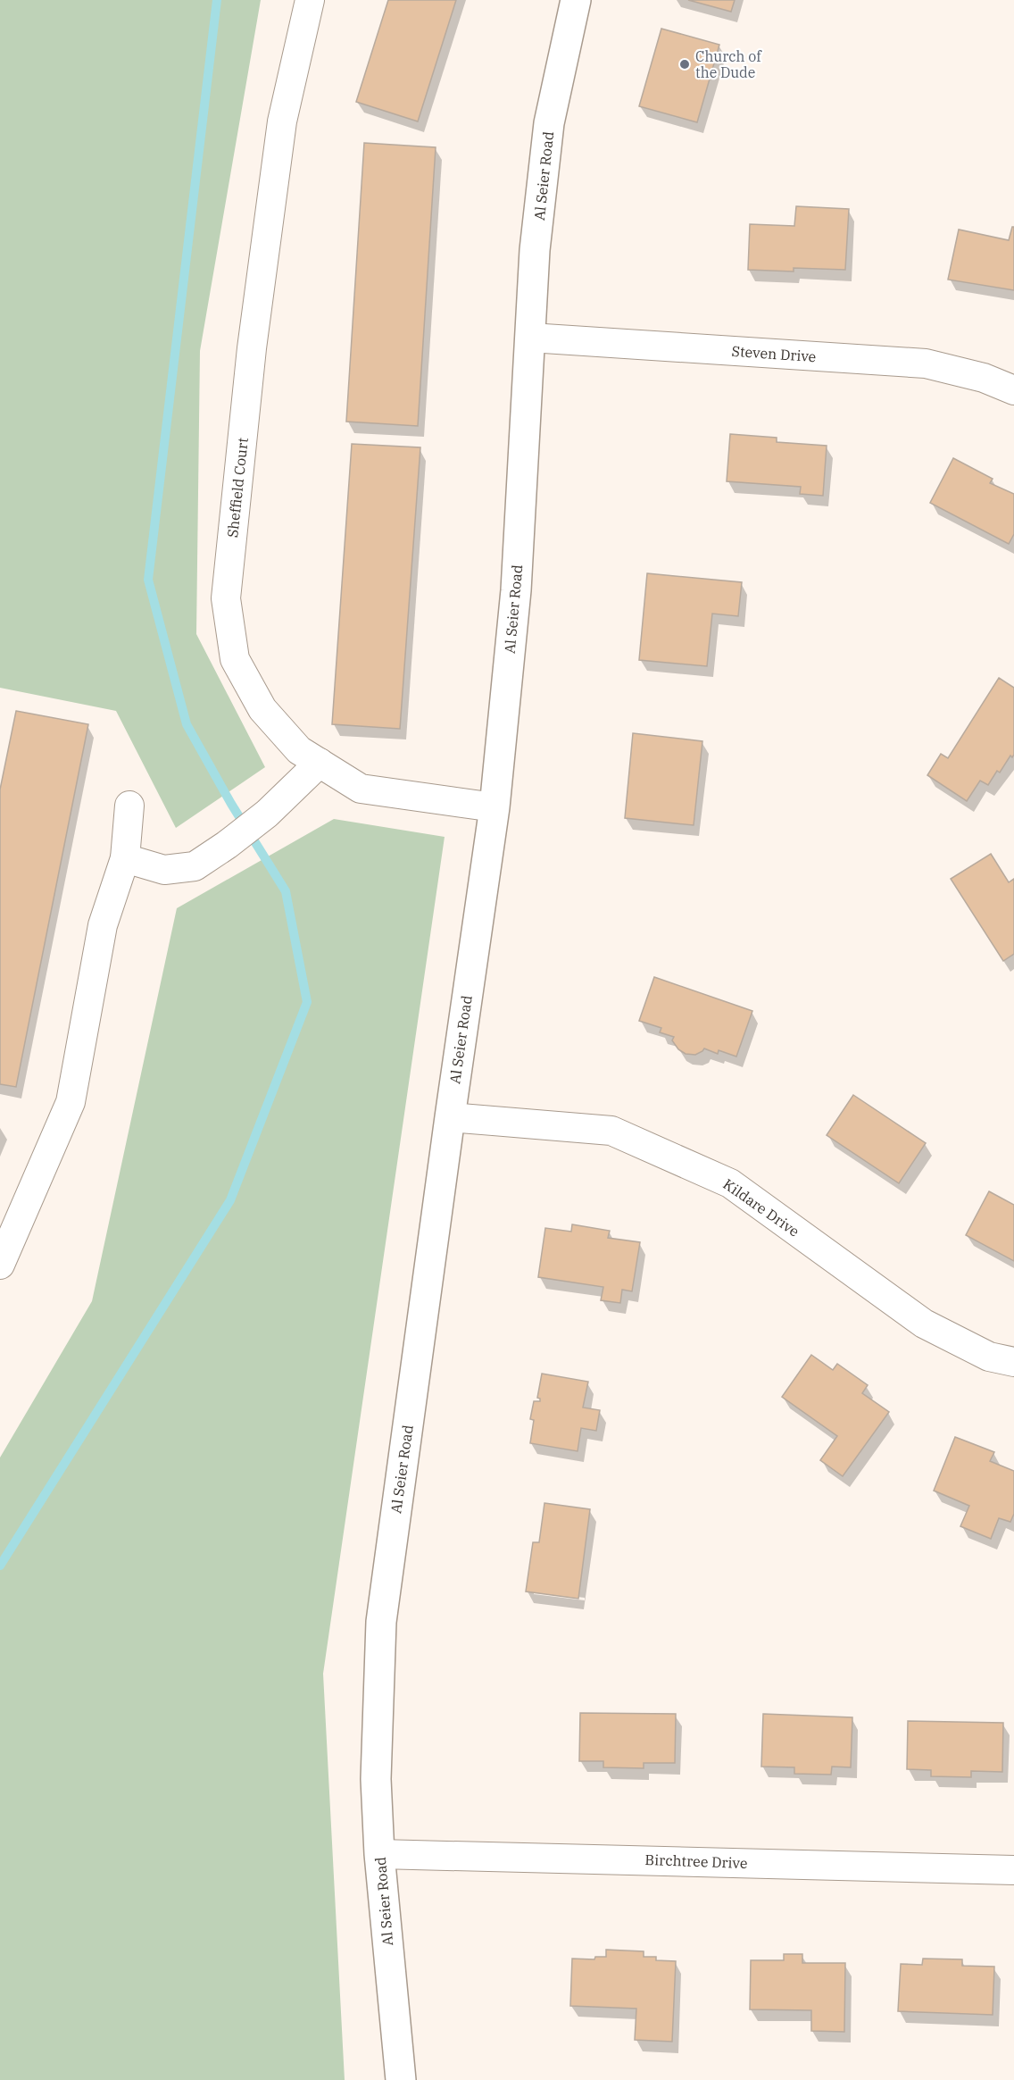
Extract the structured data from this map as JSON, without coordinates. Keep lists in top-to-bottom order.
{
  "streets": {
    "street": [
      "Al Seier Road",
      "Steven Drive",
      "Sheffield Court",
      "Kildare Drive",
      "Birchtree Drive"
    ]
  },
  "crossings": [
    ["Al Seier Road", "Steven Drive"],
    ["Al Seier Road", "Sheffield Court"],
    ["Al Seier Road", "Kildare Drive"],
    ["Al Seier Road", "Birchtree Drive"]
  ],
  "places": ["Church of the Dude"]
}
